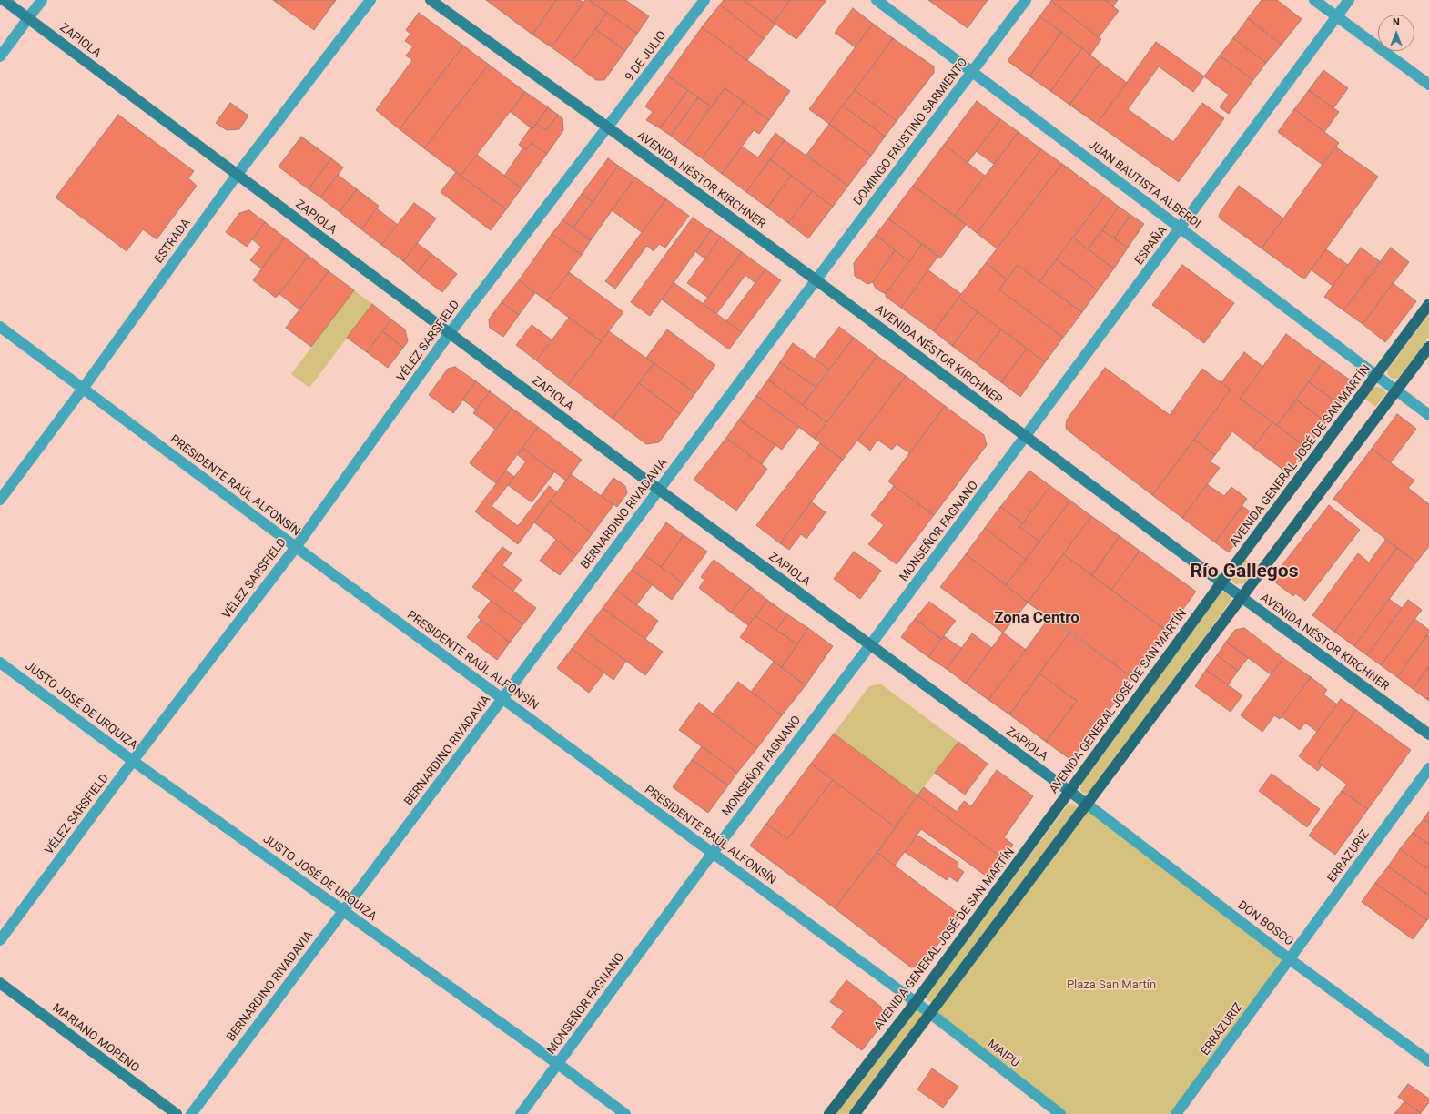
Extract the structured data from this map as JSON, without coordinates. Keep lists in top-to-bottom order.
{
  "streets": {
    "main road": [
      "ZAPIOLA",
      "AVENIDA NÉSTOR KIRCHNER",
      "AVENIDA GENERAL JOSÉ DE SAN MARTÍN",
      "MARIANO MORENO"
    ],
    "street": [
      "9 DE JULIO",
      "DOMINGO FAUSTINO SARMIENTO",
      "JUAN BAUTISTA ALBERDI",
      "ESTRADA",
      "ESPAÑA",
      "VÉLEZ SARSFIELD",
      "PRESIDENTE RAÚL ALFONSÍN",
      "BERNARDINO RIVADAVIA",
      "MONSEÑOR FAGNANO",
      "JUSTO JOSÉ DE URQUIZA",
      "ERRAZURIZ",
      "DON BOSCO",
      "ERRÁZURIZ",
      "MAIPÚ"
    ]
  },
  "crossings": [
    ["ZAPIOLA", "ESTRADA"],
    ["ZAPIOLA", "VÉLEZ SARSFIELD"],
    ["ZAPIOLA", "AVENIDA GENERAL JOSÉ DE SAN MARTÍN"],
    ["ZAPIOLA", "BERNARDINO RIVADAVIA"],
    ["ZAPIOLA", "MONSEÑOR FAGNANO"],
    ["ZAPIOLA", "DON BOSCO"],
    ["9 DE JULIO", "AVENIDA NÉSTOR KIRCHNER"],
    ["9 DE JULIO", "VÉLEZ SARSFIELD"],
    ["DOMINGO FAUSTINO SARMIENTO", "AVENIDA NÉSTOR KIRCHNER"],
    ["DOMINGO FAUSTINO SARMIENTO", "JUAN BAUTISTA ALBERDI"],
    ["DOMINGO FAUSTINO SARMIENTO", "BERNARDINO RIVADAVIA"],
    ["AVENIDA NÉSTOR KIRCHNER", "ESPAÑA"],
    ["AVENIDA NÉSTOR KIRCHNER", "VÉLEZ SARSFIELD"],
    ["AVENIDA NÉSTOR KIRCHNER", "AVENIDA GENERAL JOSÉ DE SAN MARTÍN"],
    ["AVENIDA NÉSTOR KIRCHNER", "BERNARDINO RIVADAVIA"],
    ["AVENIDA NÉSTOR KIRCHNER", "MONSEÑOR FAGNANO"],
    ["JUAN BAUTISTA ALBERDI", "ESPAÑA"],
    ["JUAN BAUTISTA ALBERDI", "AVENIDA GENERAL JOSÉ DE SAN MARTÍN"],
    ["ESTRADA", "PRESIDENTE RAÚL ALFONSÍN"],
    ["ESPAÑA", "MONSEÑOR FAGNANO"],
    ["VÉLEZ SARSFIELD", "PRESIDENTE RAÚL ALFONSÍN"],
    ["VÉLEZ SARSFIELD", "JUSTO JOSÉ DE URQUIZA"],
    ["AVENIDA GENERAL JOSÉ DE SAN MARTÍN", "PRESIDENTE RAÚL ALFONSÍN"],
    ["PRESIDENTE RAÚL ALFONSÍN", "BERNARDINO RIVADAVIA"],
    ["PRESIDENTE RAÚL ALFONSÍN", "MONSEÑOR FAGNANO"],
    ["PRESIDENTE RAÚL ALFONSÍN", "MAIPÚ"],
    ["BERNARDINO RIVADAVIA", "JUSTO JOSÉ DE URQUIZA"],
    ["MONSEÑOR FAGNANO", "JUSTO JOSÉ DE URQUIZA"],
    ["ERRAZURIZ", "DON BOSCO"],
    ["ERRAZURIZ", "ERRÁZURIZ"],
    ["DON BOSCO", "ERRÁZURIZ"]
  ],
  "districts": ["Río Gallegos", "Zona Centro"],
  "parks": ["Plaza San Martín"],
  "north": "top"
}
